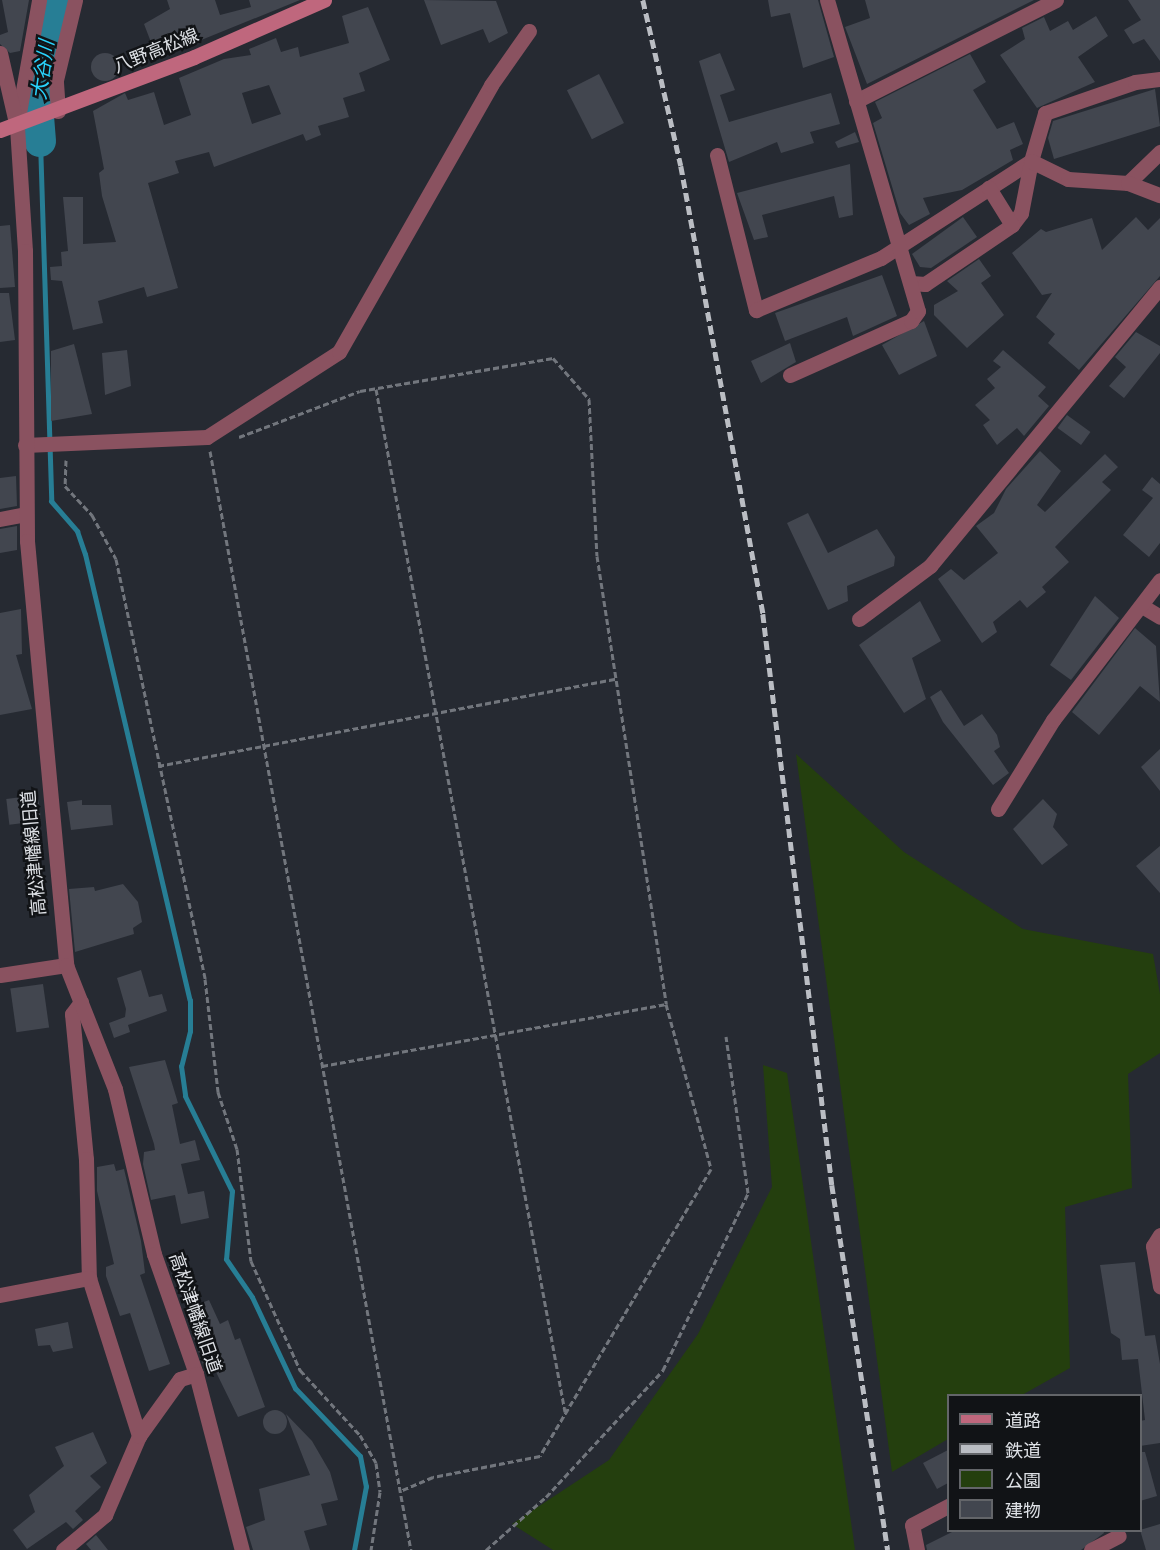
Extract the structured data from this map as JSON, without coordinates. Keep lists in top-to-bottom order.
{
  "streets": {
    "main road": ["八野高松線"],
    "street": ["高松津幡線旧道"]
  },
  "crossings": [
    ["八野高松線", "高松津幡線旧道"]
  ],
  "water": ["大谷川"],
  "legend": [
    "道路",
    "鉄道",
    "公園",
    "建物"
  ]
}
